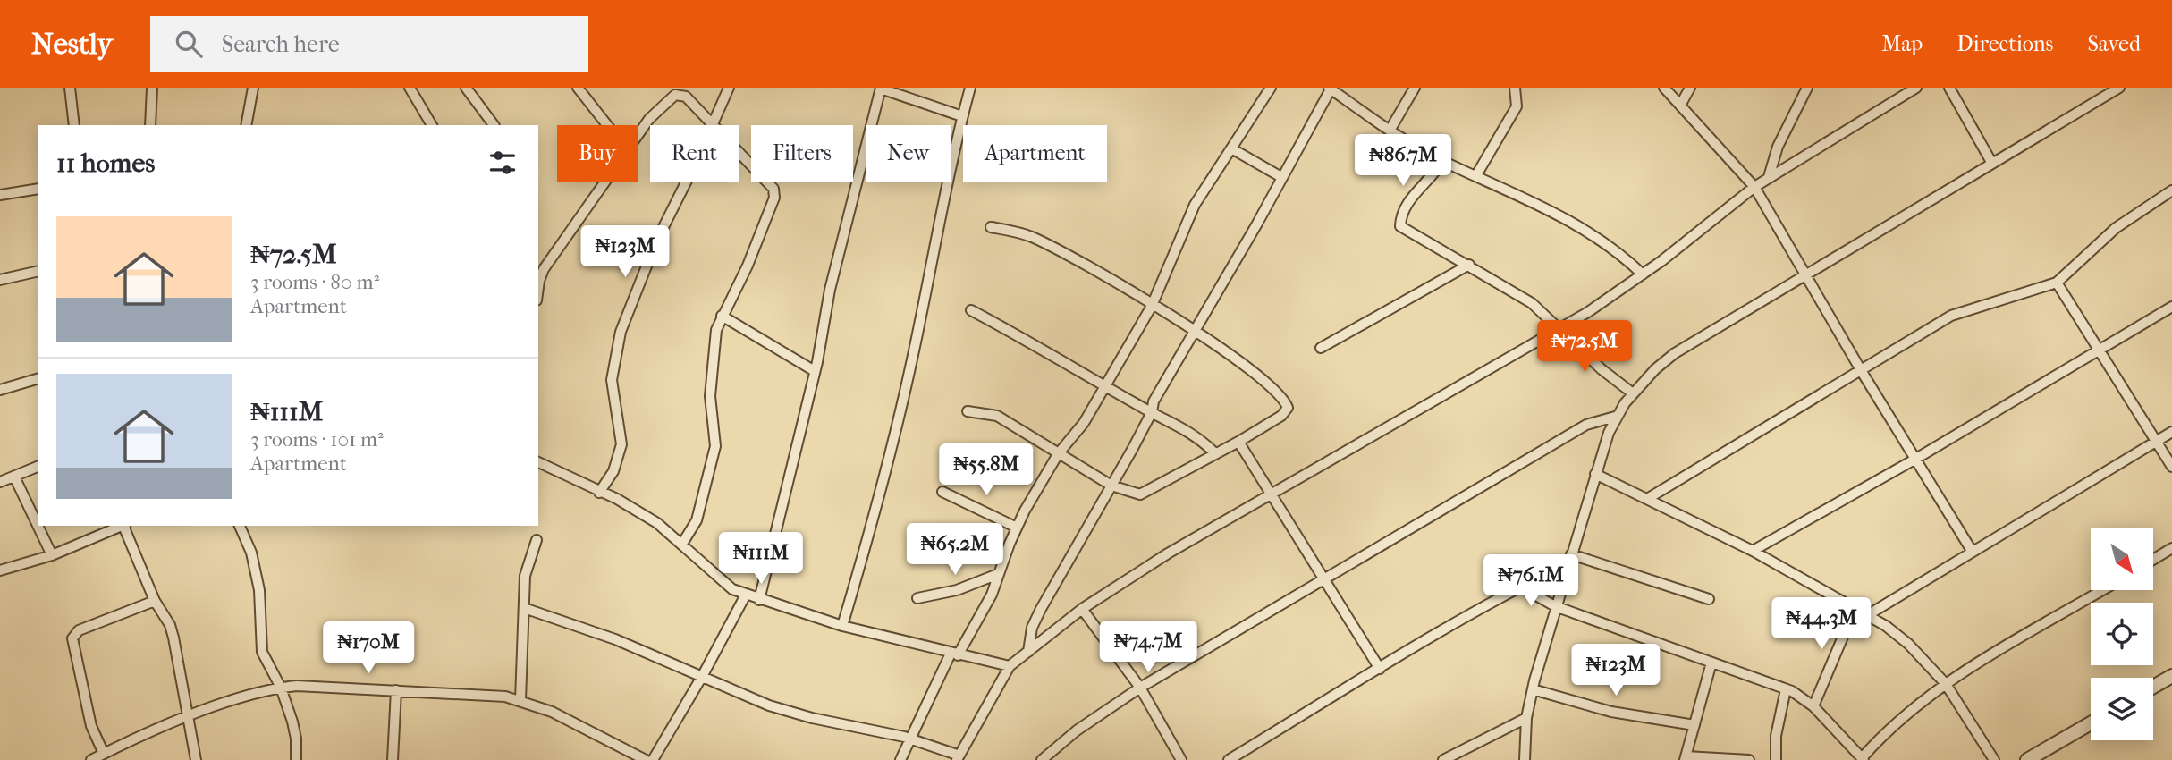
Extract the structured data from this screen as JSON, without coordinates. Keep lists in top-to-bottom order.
{
  "north": "bottom right",
  "page": {
    "header": "Nestly",
    "search": "Search here",
    "nav": ["Map", "Directions", "Saved"],
    "chip": [
      "Buy",
      "Rent",
      "Filters",
      "New",
      "Apartment"
    ],
    "heading": "11 homes",
    "price": [
      "₦86.7M",
      "₦123M",
      "₦72.5M",
      "₦55.8M",
      "₦65.2M",
      "₦111M",
      "₦76.1M",
      "₦44.3M",
      "₦74.7M",
      "₦170M",
      "₦123M"
    ],
    "list": [
      {
        "name": "₦72.5M",
        "note": "3 rooms · 80 m² · Apartment"
      },
      {
        "name": "₦111M",
        "note": "3 rooms · 101 m² · Apartment"
      }
    ]
  }
}
